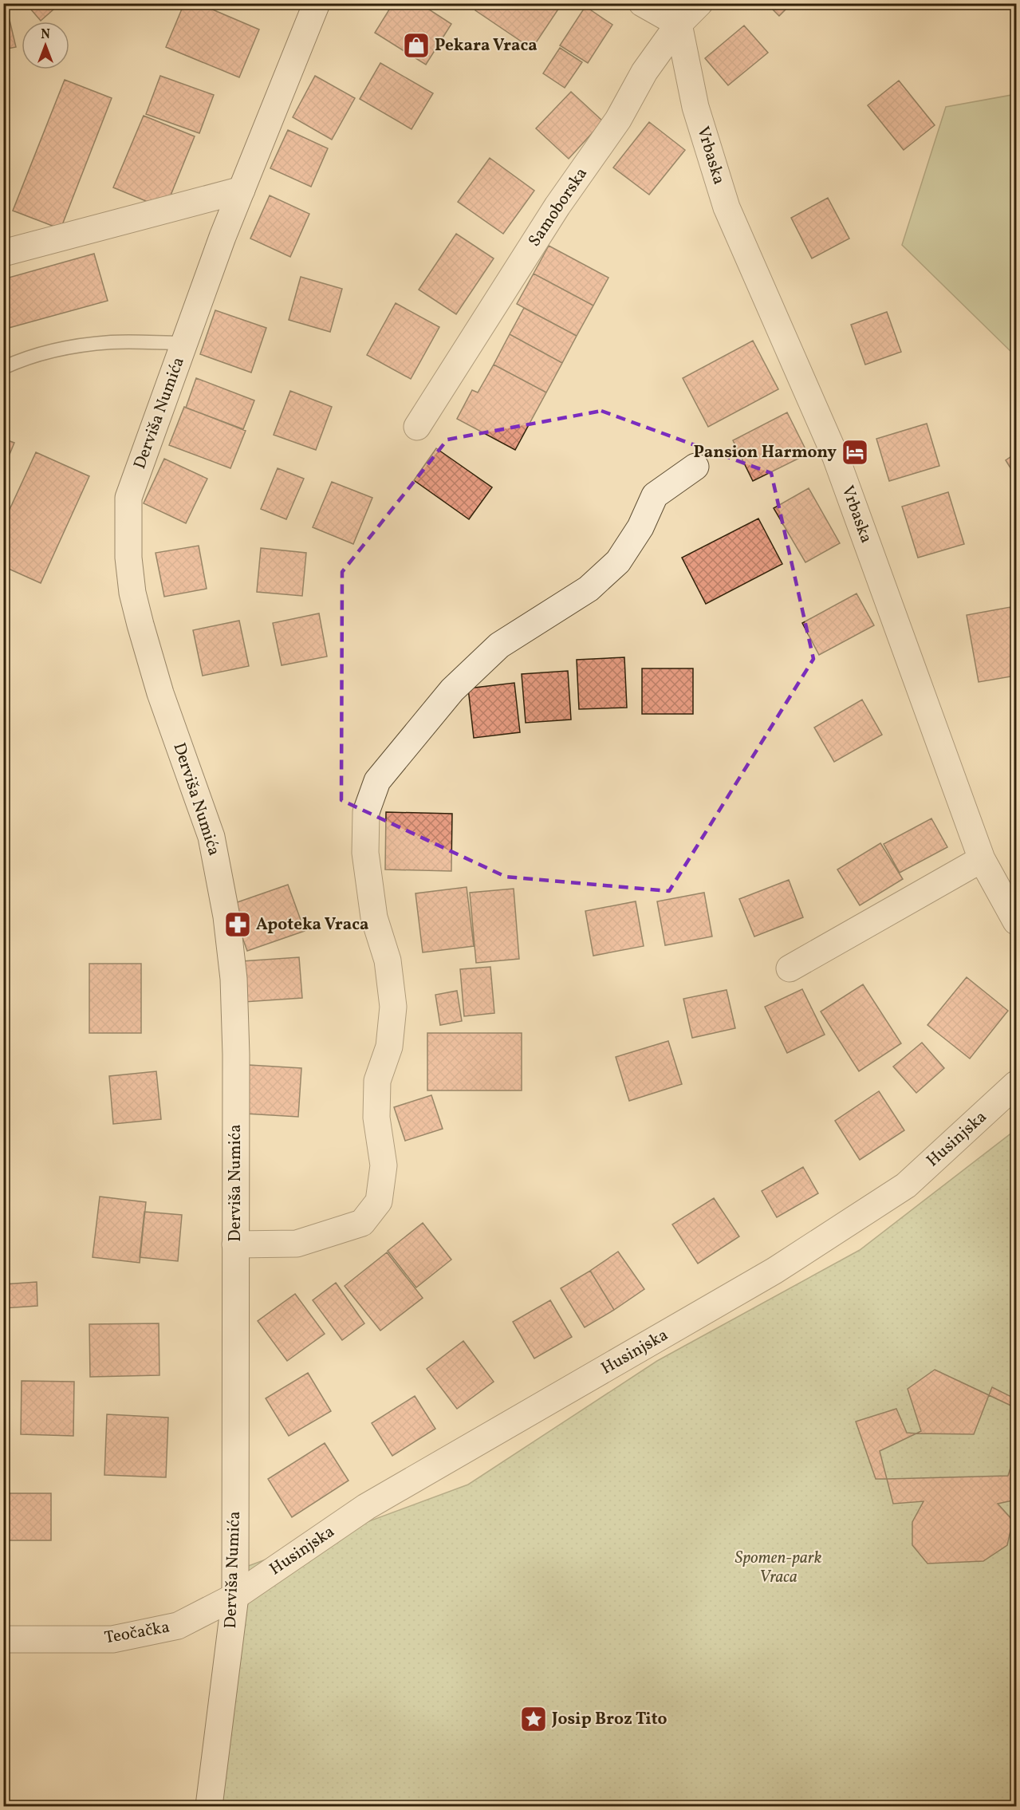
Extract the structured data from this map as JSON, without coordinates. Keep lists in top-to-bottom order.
{
  "streets": {
    "street": [
      "Vrbaska",
      "Samoborska",
      "Derviša Numića",
      "Husinjska",
      "Teočačka"
    ]
  },
  "crossings": [
    ["Vrbaska", "Samoborska"],
    ["Derviša Numića", "Husinjska"],
    ["Derviša Numića", "Teočačka"],
    ["Husinjska", "Teočačka"]
  ],
  "parks": ["Spomen-park Vraca"],
  "places": {
    "shop": ["Pekara Vraca"],
    "hotel": ["Pansion Harmony"],
    "pharmacy": ["Apoteka Vraca"],
    "place": ["Josip Broz Tito"]
  },
  "north": "top"
}
